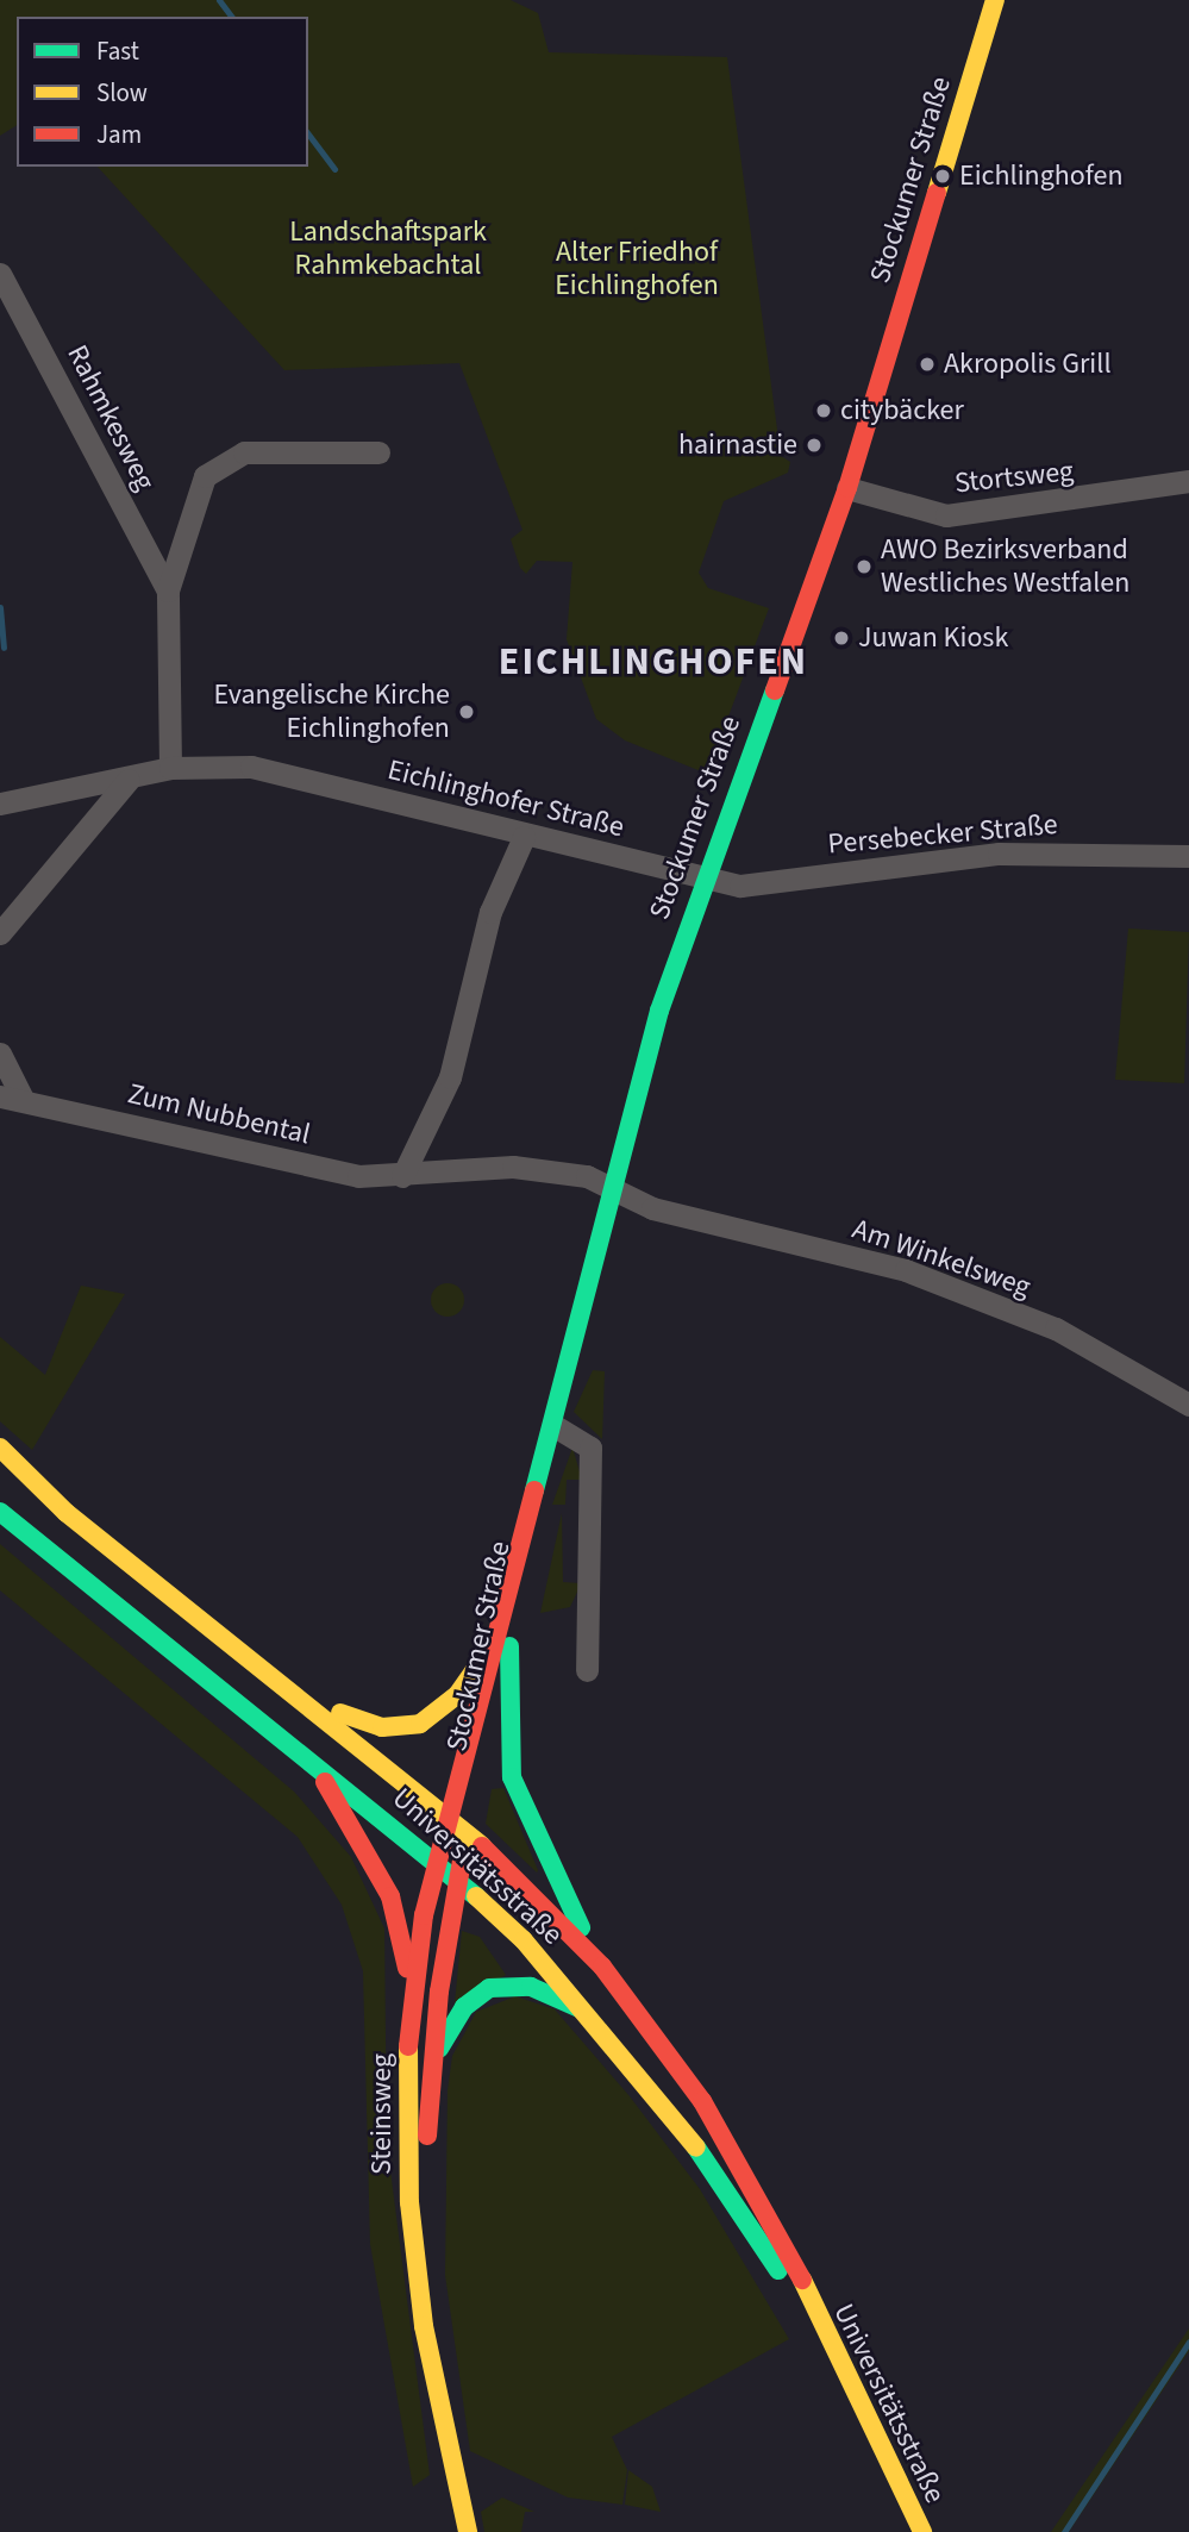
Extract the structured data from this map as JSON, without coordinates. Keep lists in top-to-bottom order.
{
  "streets": {
    "main road": ["Stockumer Straße", "Universitätsstraße", "Steinsweg"],
    "street": [
      "Rahmkesweg",
      "Stortsweg",
      "Eichlinghofer Straße",
      "Persebecker Straße",
      "Zum Nubbental",
      "Am Winkelsweg"
    ]
  },
  "crossings": [
    ["Stockumer Straße", "Stortsweg"],
    ["Stockumer Straße", "Eichlinghofer Straße"],
    ["Stockumer Straße", "Persebecker Straße"],
    ["Stockumer Straße", "Zum Nubbental"],
    ["Stockumer Straße", "Am Winkelsweg"],
    ["Stockumer Straße", "Universitätsstraße"],
    ["Stockumer Straße", "Steinsweg"],
    ["Rahmkesweg", "Eichlinghofer Straße"],
    ["Eichlinghofer Straße", "Persebecker Straße"],
    ["Zum Nubbental", "Am Winkelsweg"],
    ["Universitätsstraße", "Steinsweg"]
  ],
  "districts": ["EICHLINGHOFEN"],
  "parks": ["Landschaftspark Rahmkebachtal", "Alter Friedhof Eichlinghofen"],
  "places": [
    "Eichlinghofen",
    "Akropolis Grill",
    "citybäcker",
    "hairnastie",
    "AWO Bezirksverband Westliches Westfalen",
    "Juwan Kiosk",
    "Evangelische Kirche Eichlinghofen"
  ],
  "legend": ["Fast", "Slow", "Jam"]
}
